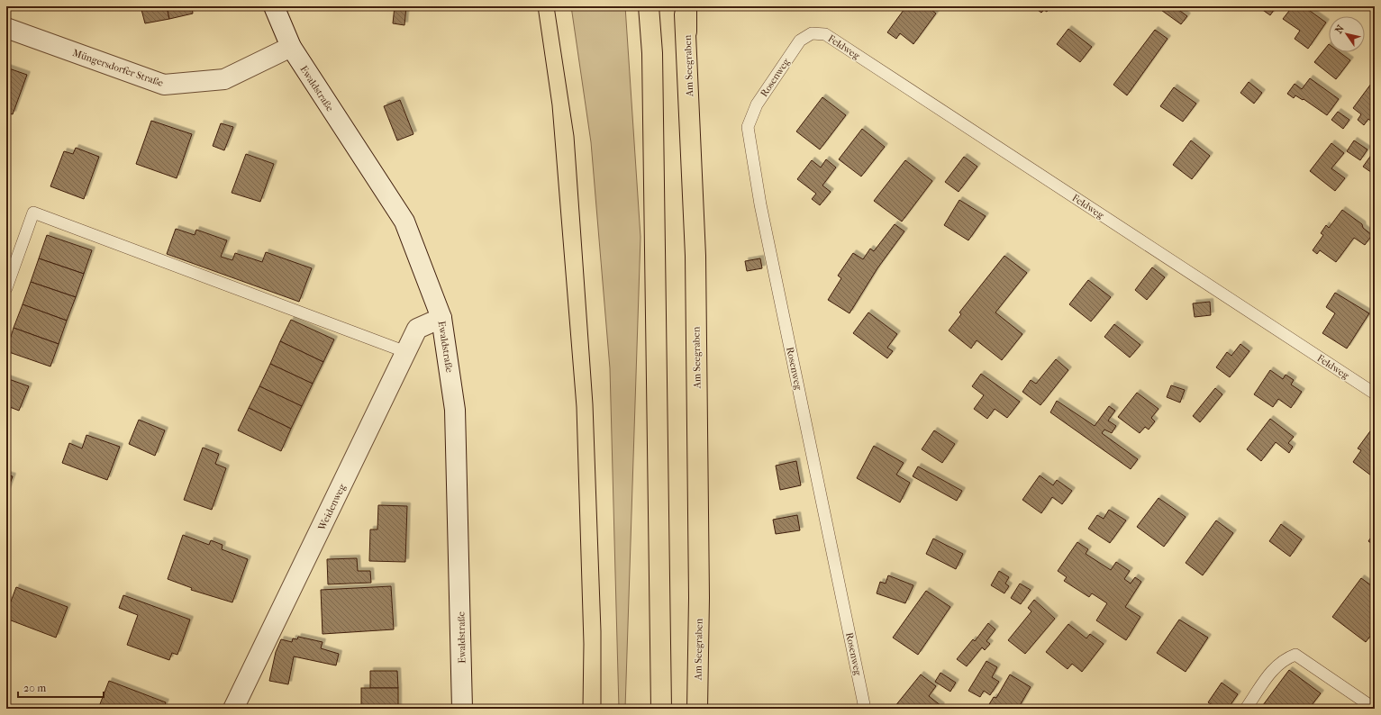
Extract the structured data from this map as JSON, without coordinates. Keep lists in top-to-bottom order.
{
  "streets": {
    "main road": ["Am Seegraben"],
    "street": ["Müngersdorfer Straße", "Ewaldstraße", "Weidenweg"],
    "lane": ["Feldweg", "Rosenweg"]
  },
  "crossings": [
    ["Feldweg", "Rosenweg"],
    ["Müngersdorfer Straße", "Ewaldstraße"],
    ["Ewaldstraße", "Weidenweg"]
  ],
  "scale_bar": "20 m",
  "north": "top left"
}
